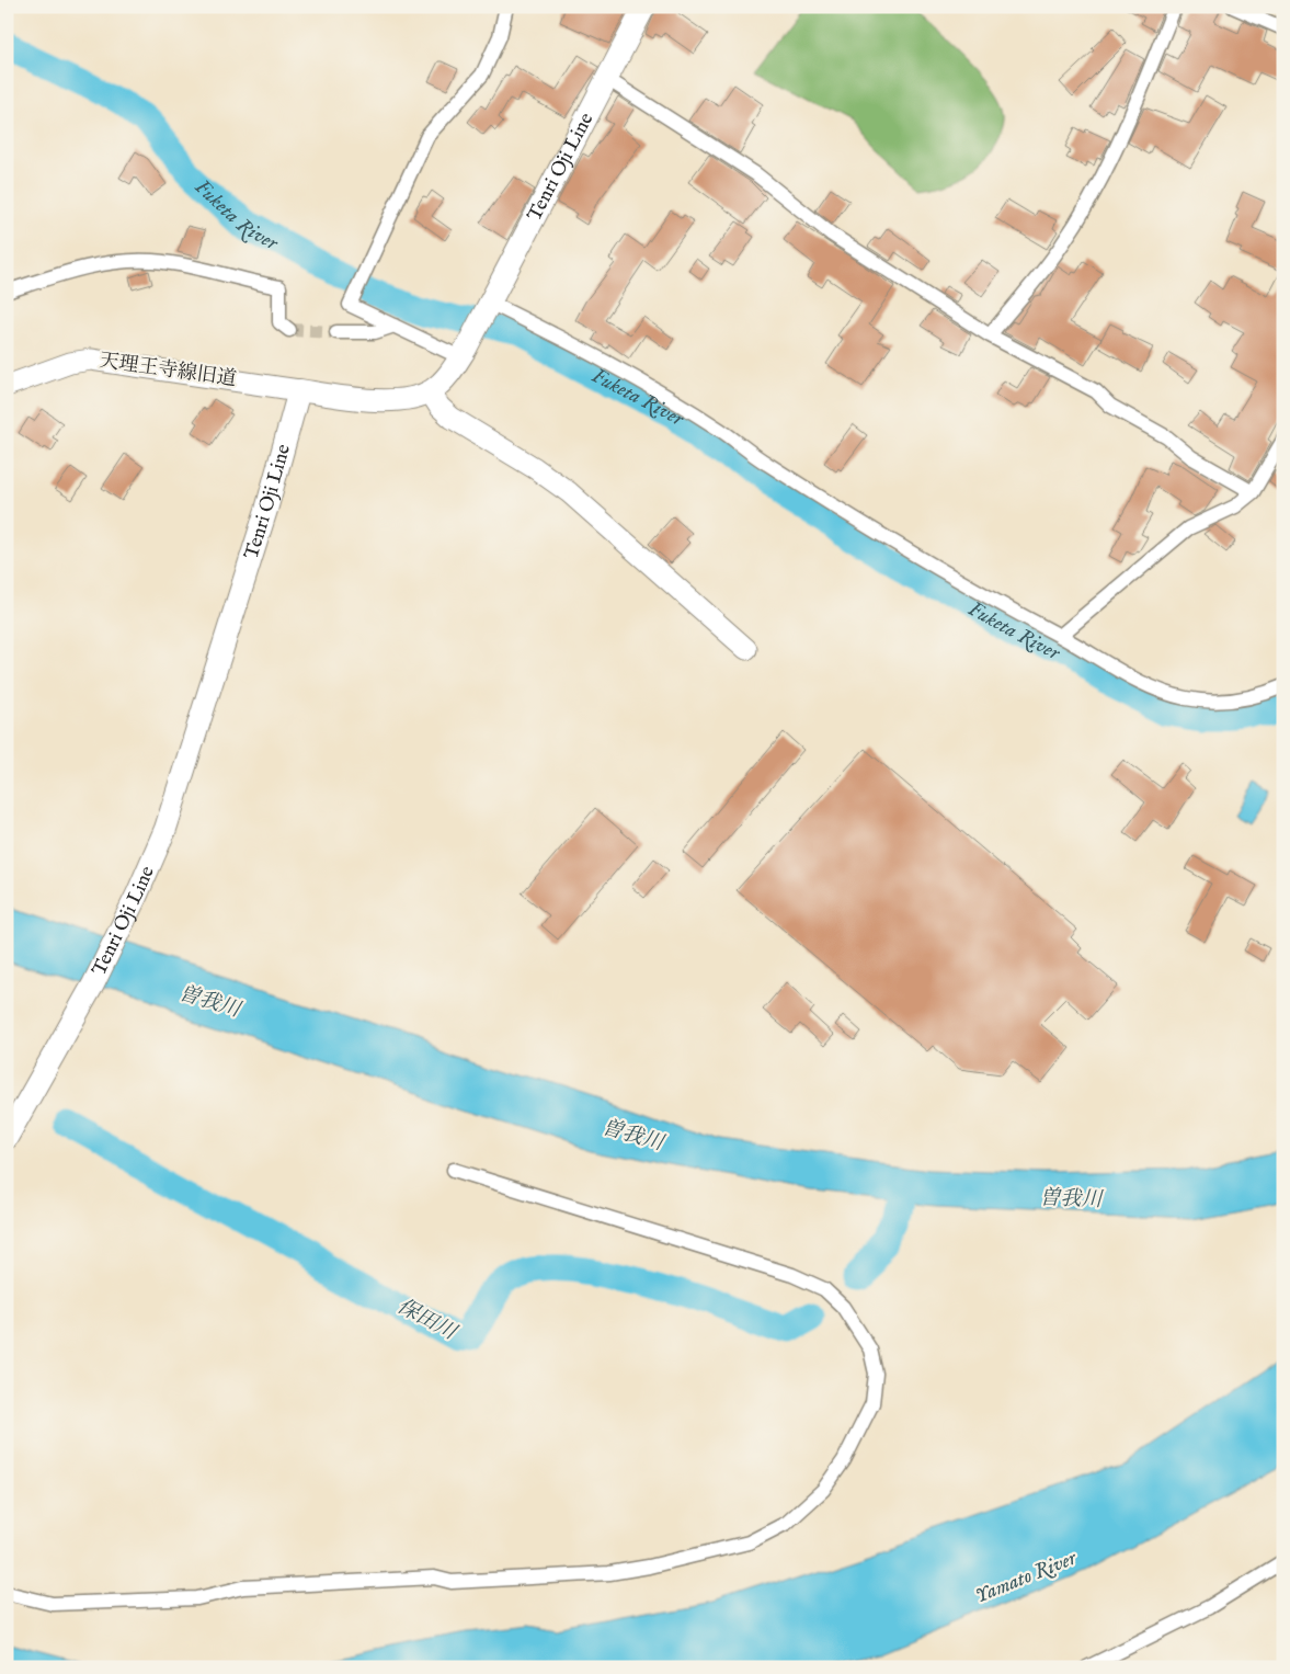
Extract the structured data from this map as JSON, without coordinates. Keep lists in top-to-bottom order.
{
  "streets": {
    "main road": ["Tenri Oji Line"],
    "street": ["天理王寺線旧道"]
  },
  "crossings": [
    ["Tenri Oji Line", "天理王寺線旧道"]
  ],
  "water": [
    "Fuketa River",
    "曽我川",
    "保田川",
    "Yamato River"
  ]
}
